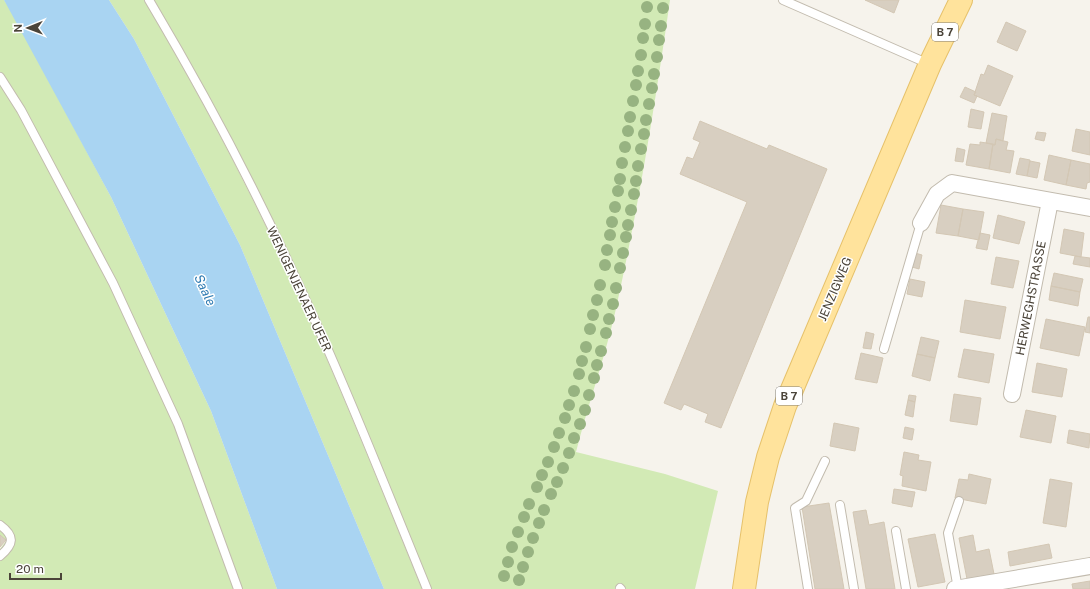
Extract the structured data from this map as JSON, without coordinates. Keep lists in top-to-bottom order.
{
  "streets": {
    "main road": ["B 7", "JENZIGWEG"],
    "street": ["HERWEGHSTRASSE"],
    "lane": ["WENIGENJENAER UFER"]
  },
  "water": ["Saale"],
  "scale_bar": "20 m",
  "north": "left"
}
